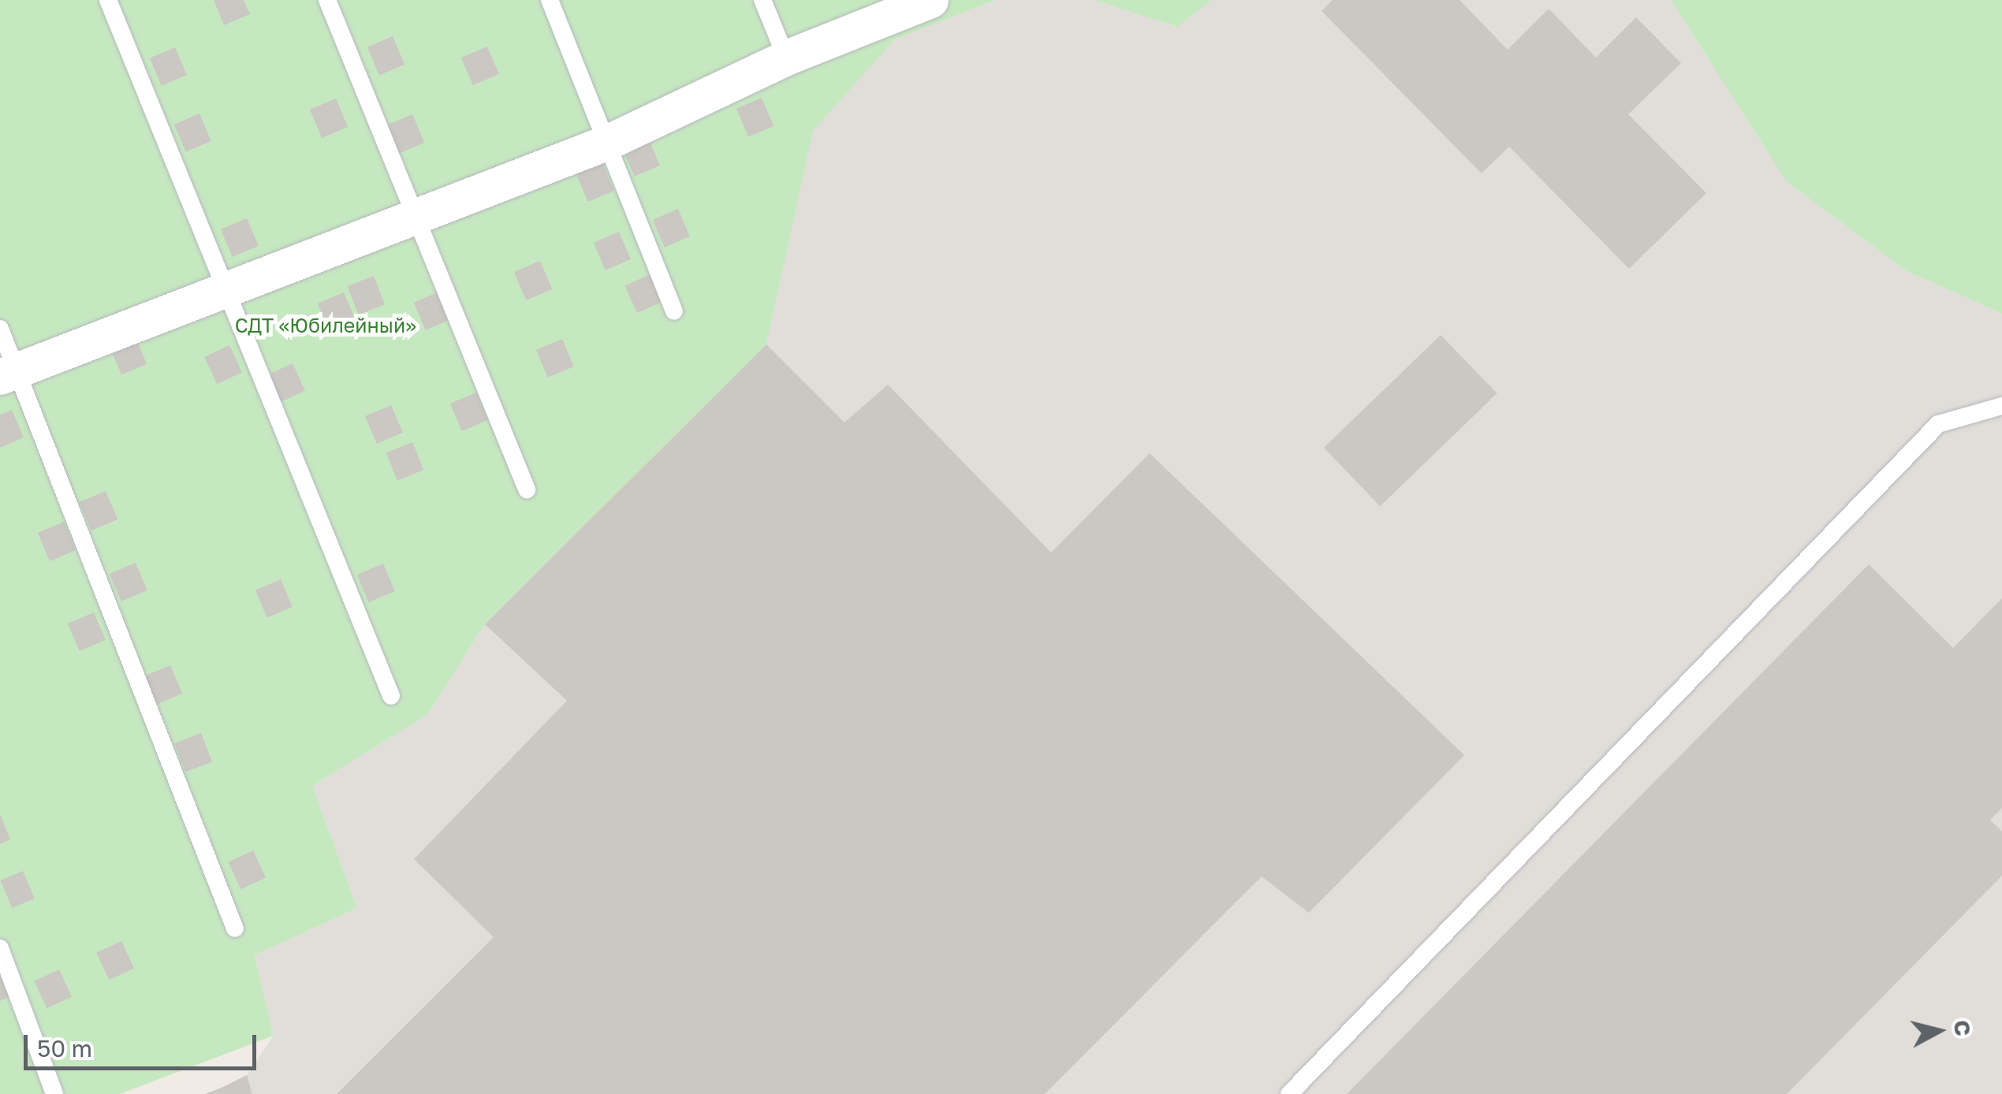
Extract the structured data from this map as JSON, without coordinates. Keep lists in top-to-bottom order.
{
  "parks": ["СДТ «Юбилейный»"],
  "scale_bar": "50 m",
  "north": "right"
}
